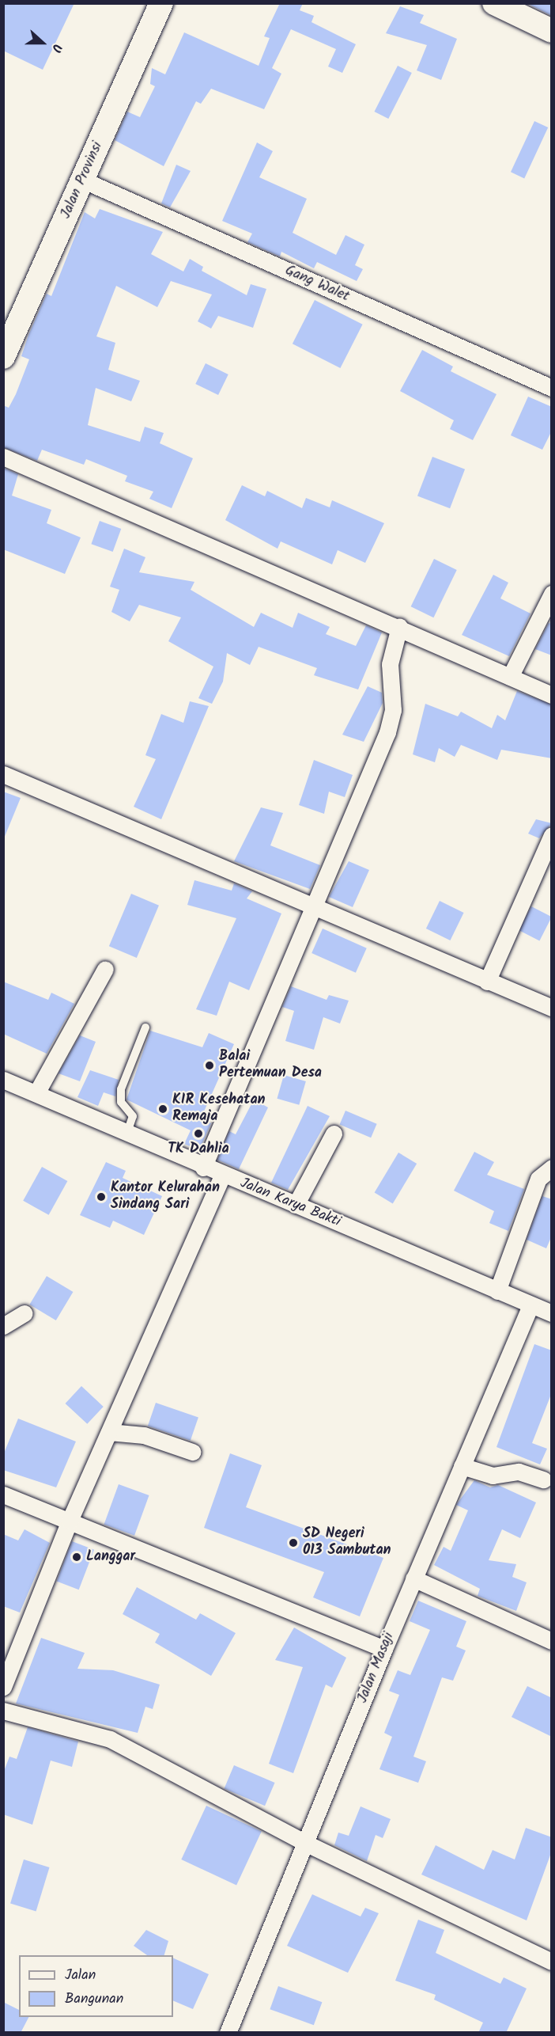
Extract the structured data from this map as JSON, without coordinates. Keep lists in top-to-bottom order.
{
  "streets": {
    "main road": ["Jalan Provinsi"],
    "street": ["Gang Walet", "Jalan Karya Bakti", "Jalan Masaji"]
  },
  "crossings": [
    ["Jalan Provinsi", "Gang Walet"],
    ["Jalan Karya Bakti", "Jalan Masaji"]
  ],
  "places": [
    "Balai Pertemuan Desa",
    "KIR Kesehatan Remaja",
    "TK Dahlia",
    "Kantor Kelurahan Sindang Sari",
    "SD Negeri 013 Sambutan",
    "Langgar"
  ],
  "legend": ["Jalan", "Bangunan"],
  "north": "right"
}
